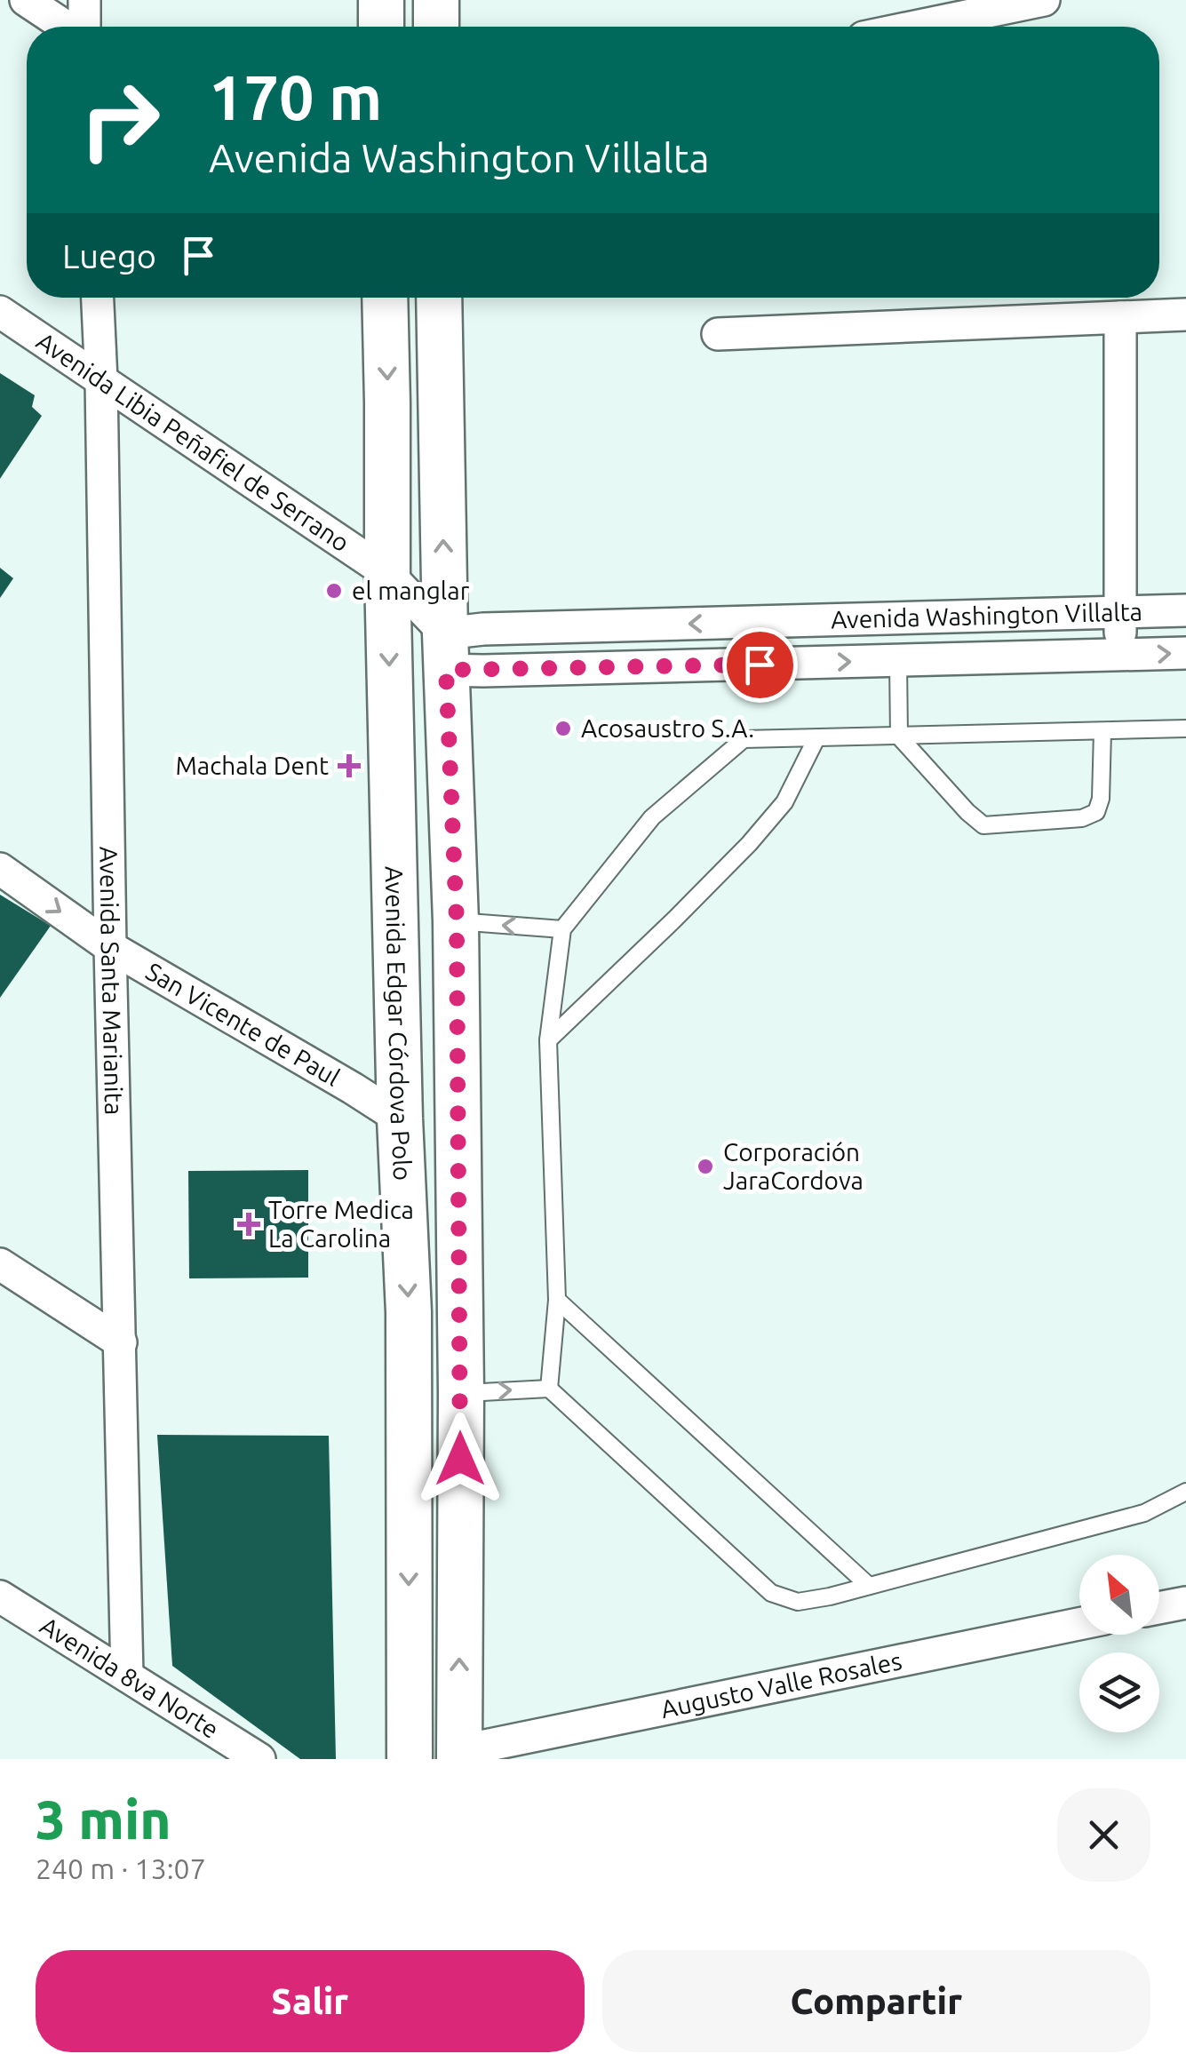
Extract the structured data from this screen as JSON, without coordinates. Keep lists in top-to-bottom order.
{
  "streets": {
    "main road": ["Avenida Edgar Córdova Polo"],
    "street": [
      "Avenida Libia Peñafiel de Serrano",
      "Avenida Washington Villalta",
      "Avenida Santa Marianita",
      "San Vicente de Paul",
      "Avenida 8va Norte",
      "Augusto Valle Rosales"
    ]
  },
  "crossings": [
    ["Avenida Libia Peñafiel de Serrano", "Avenida Santa Marianita"],
    ["Avenida Libia Peñafiel de Serrano", "Avenida Edgar Córdova Polo"],
    ["Avenida Santa Marianita", "San Vicente de Paul"],
    ["Avenida Santa Marianita", "Avenida 8va Norte"],
    ["Avenida Edgar Córdova Polo", "San Vicente de Paul"]
  ],
  "places": {
    "other": ["el manglar", "Acosaustro S.A.", "Corporación JaraCordova"],
    "health": ["Machala Dent", "Torre Medica La Carolina"]
  },
  "north": "top left",
  "page": {
    "turn": ["170 m", "Avenida Washington Villalta"],
    "then": "Luego",
    "heading": ["3 min", "240 m · 13:07"],
    "buttons": ["Salir", "Compartir"]
  }
}
